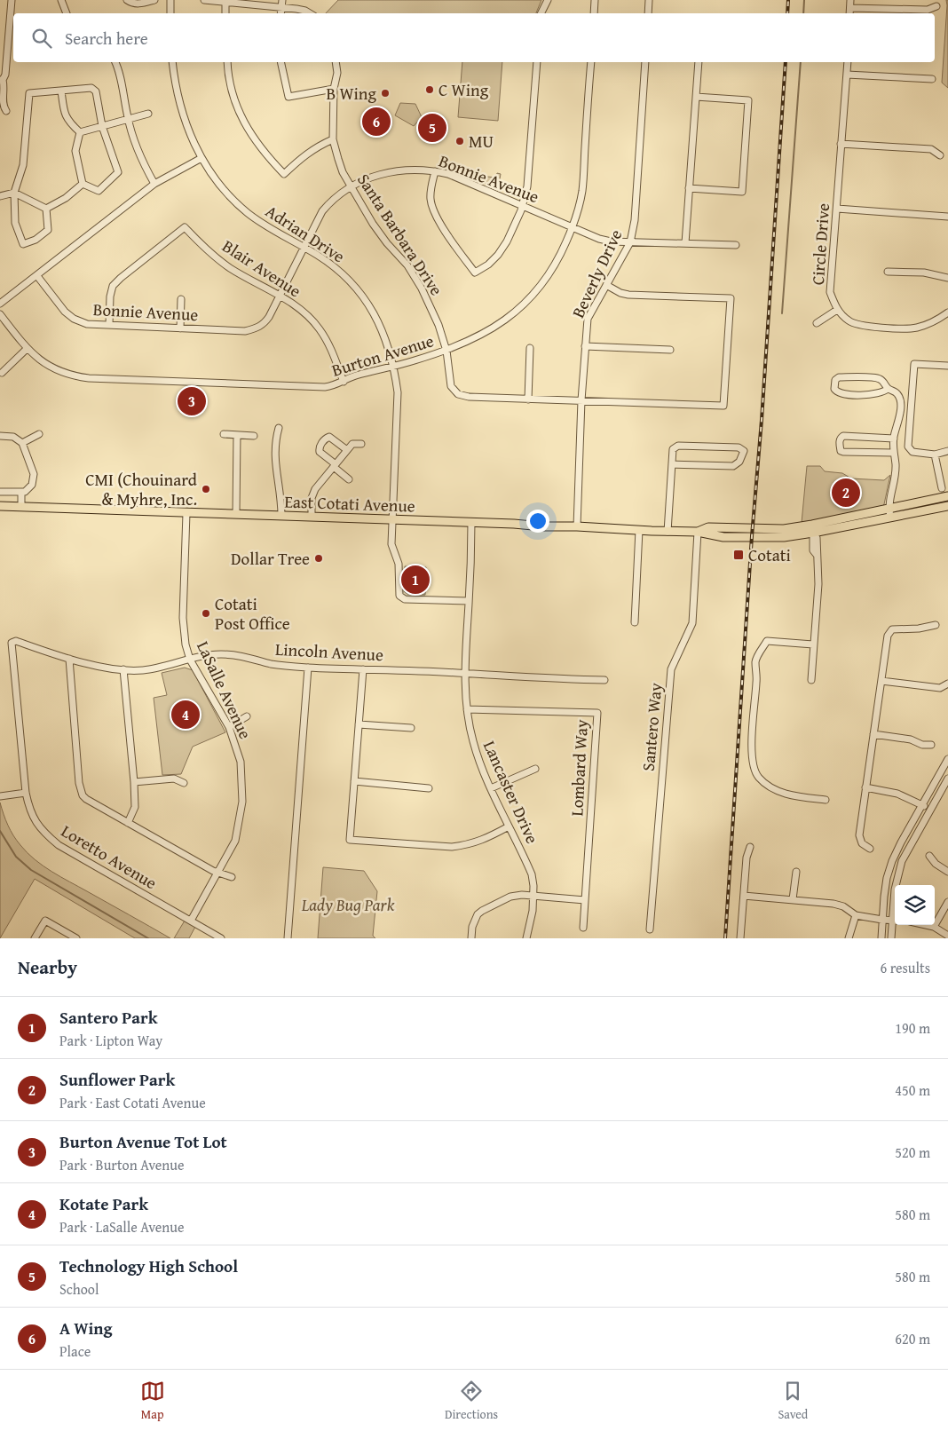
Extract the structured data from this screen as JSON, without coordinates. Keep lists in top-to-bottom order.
{
  "streets": {
    "main road": ["East Cotati Avenue"],
    "street": [
      "Bonnie Avenue",
      "Adrian Drive",
      "Santa Barbara Drive",
      "Circle Drive",
      "Blair Avenue",
      "Beverly Drive",
      "Burton Avenue",
      "Lincoln Avenue",
      "LaSalle Avenue",
      "Santero Way",
      "Lombard Way",
      "Lancaster Drive",
      "Loretto Avenue"
    ]
  },
  "crossings": [
    ["Bonnie Avenue", "Adrian Drive"],
    ["Bonnie Avenue", "Santa Barbara Drive"],
    ["Bonnie Avenue", "Blair Avenue"],
    ["Bonnie Avenue", "Beverly Drive"],
    ["Bonnie Avenue", "Burton Avenue"],
    ["Adrian Drive", "Burton Avenue"],
    ["Adrian Drive", "East Cotati Avenue"],
    ["Adrian Drive", "Lancaster Drive"],
    ["Santa Barbara Drive", "Beverly Drive"],
    ["Santa Barbara Drive", "Burton Avenue"],
    ["Blair Avenue", "Burton Avenue"],
    ["Beverly Drive", "East Cotati Avenue"],
    ["East Cotati Avenue", "LaSalle Avenue"],
    ["East Cotati Avenue", "Santero Way"],
    ["East Cotati Avenue", "Lancaster Drive"],
    ["Lincoln Avenue", "LaSalle Avenue"],
    ["Lincoln Avenue", "Lancaster Drive"],
    ["Lincoln Avenue", "Loretto Avenue"],
    ["LaSalle Avenue", "Loretto Avenue"],
    ["Lombard Way", "Lancaster Drive"]
  ],
  "parks": ["Lady Bug Park"],
  "places": {
    "other": [
      "C Wing",
      "B Wing",
      "MU",
      "CMI (Chouinard & Myhre, Inc.",
      "Dollar Tree",
      "Cotati Post Office"
    ],
    "transit": ["Cotati"]
  },
  "page": {
    "search": "Search here",
    "pins": [
      "6",
      "5",
      "3",
      "2",
      "1",
      "4"
    ],
    "heading": ["Nearby", "6 results"],
    "list": [
      {
        "mark": "1",
        "name": "Santero Park",
        "note": "Park · Lipton Way",
        "value": "190 m"
      },
      {
        "mark": "2",
        "name": "Sunflower Park",
        "note": "Park · East Cotati Avenue",
        "value": "450 m"
      },
      {
        "mark": "3",
        "name": "Burton Avenue Tot Lot",
        "note": "Park · Burton Avenue",
        "value": "520 m"
      },
      {
        "mark": "4",
        "name": "Kotate Park",
        "note": "Park · LaSalle Avenue",
        "value": "580 m"
      },
      {
        "mark": "5",
        "name": "Technology High School",
        "note": "School",
        "value": "580 m"
      },
      {
        "mark": "6",
        "name": "A Wing",
        "note": "Place",
        "value": "620 m"
      }
    ],
    "nav": ["Map", "Directions", "Saved"]
  }
}
